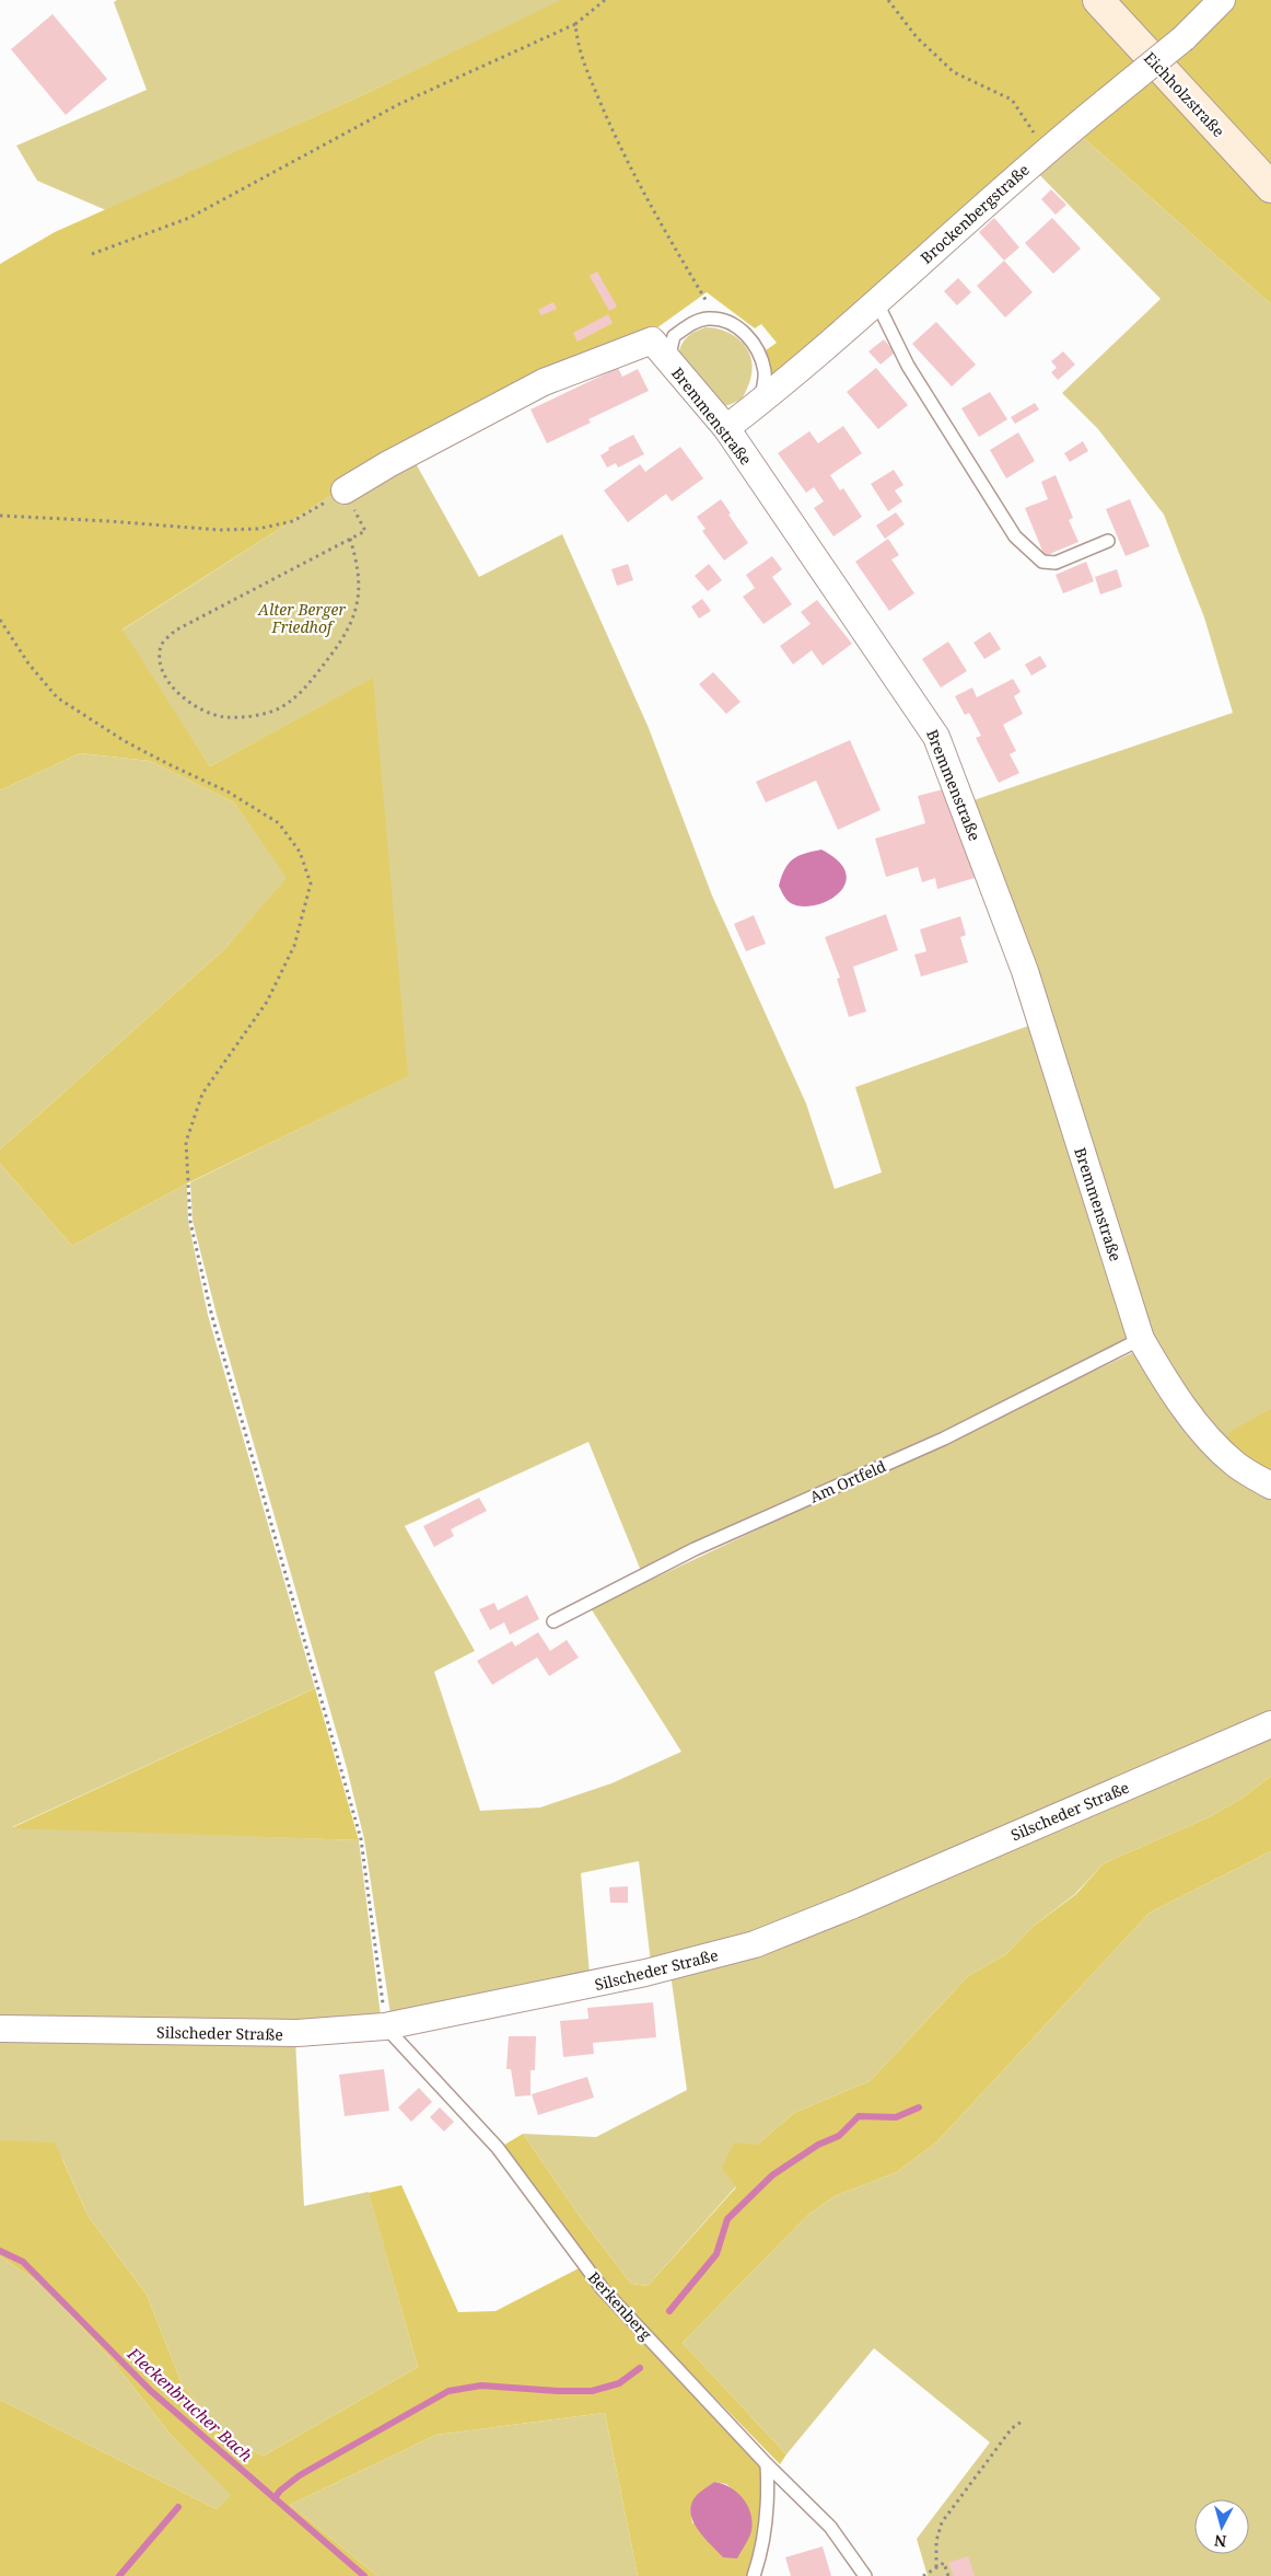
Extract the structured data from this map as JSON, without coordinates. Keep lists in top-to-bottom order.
{
  "streets": {
    "main road": ["Eichholzstraße"],
    "street": ["Brockenbergstraße", "Bremmenstraße", "Silscheder Straße"],
    "lane": ["Am Ortfeld", "Berkenberg"]
  },
  "crossings": [
    ["Brockenbergstraße", "Bremmenstraße"],
    ["Bremmenstraße", "Am Ortfeld"],
    ["Silscheder Straße", "Berkenberg"]
  ],
  "water": ["Fleckenbrucher Bach"],
  "parks": ["Alter Berger Friedhof"],
  "north": "bottom"
}
